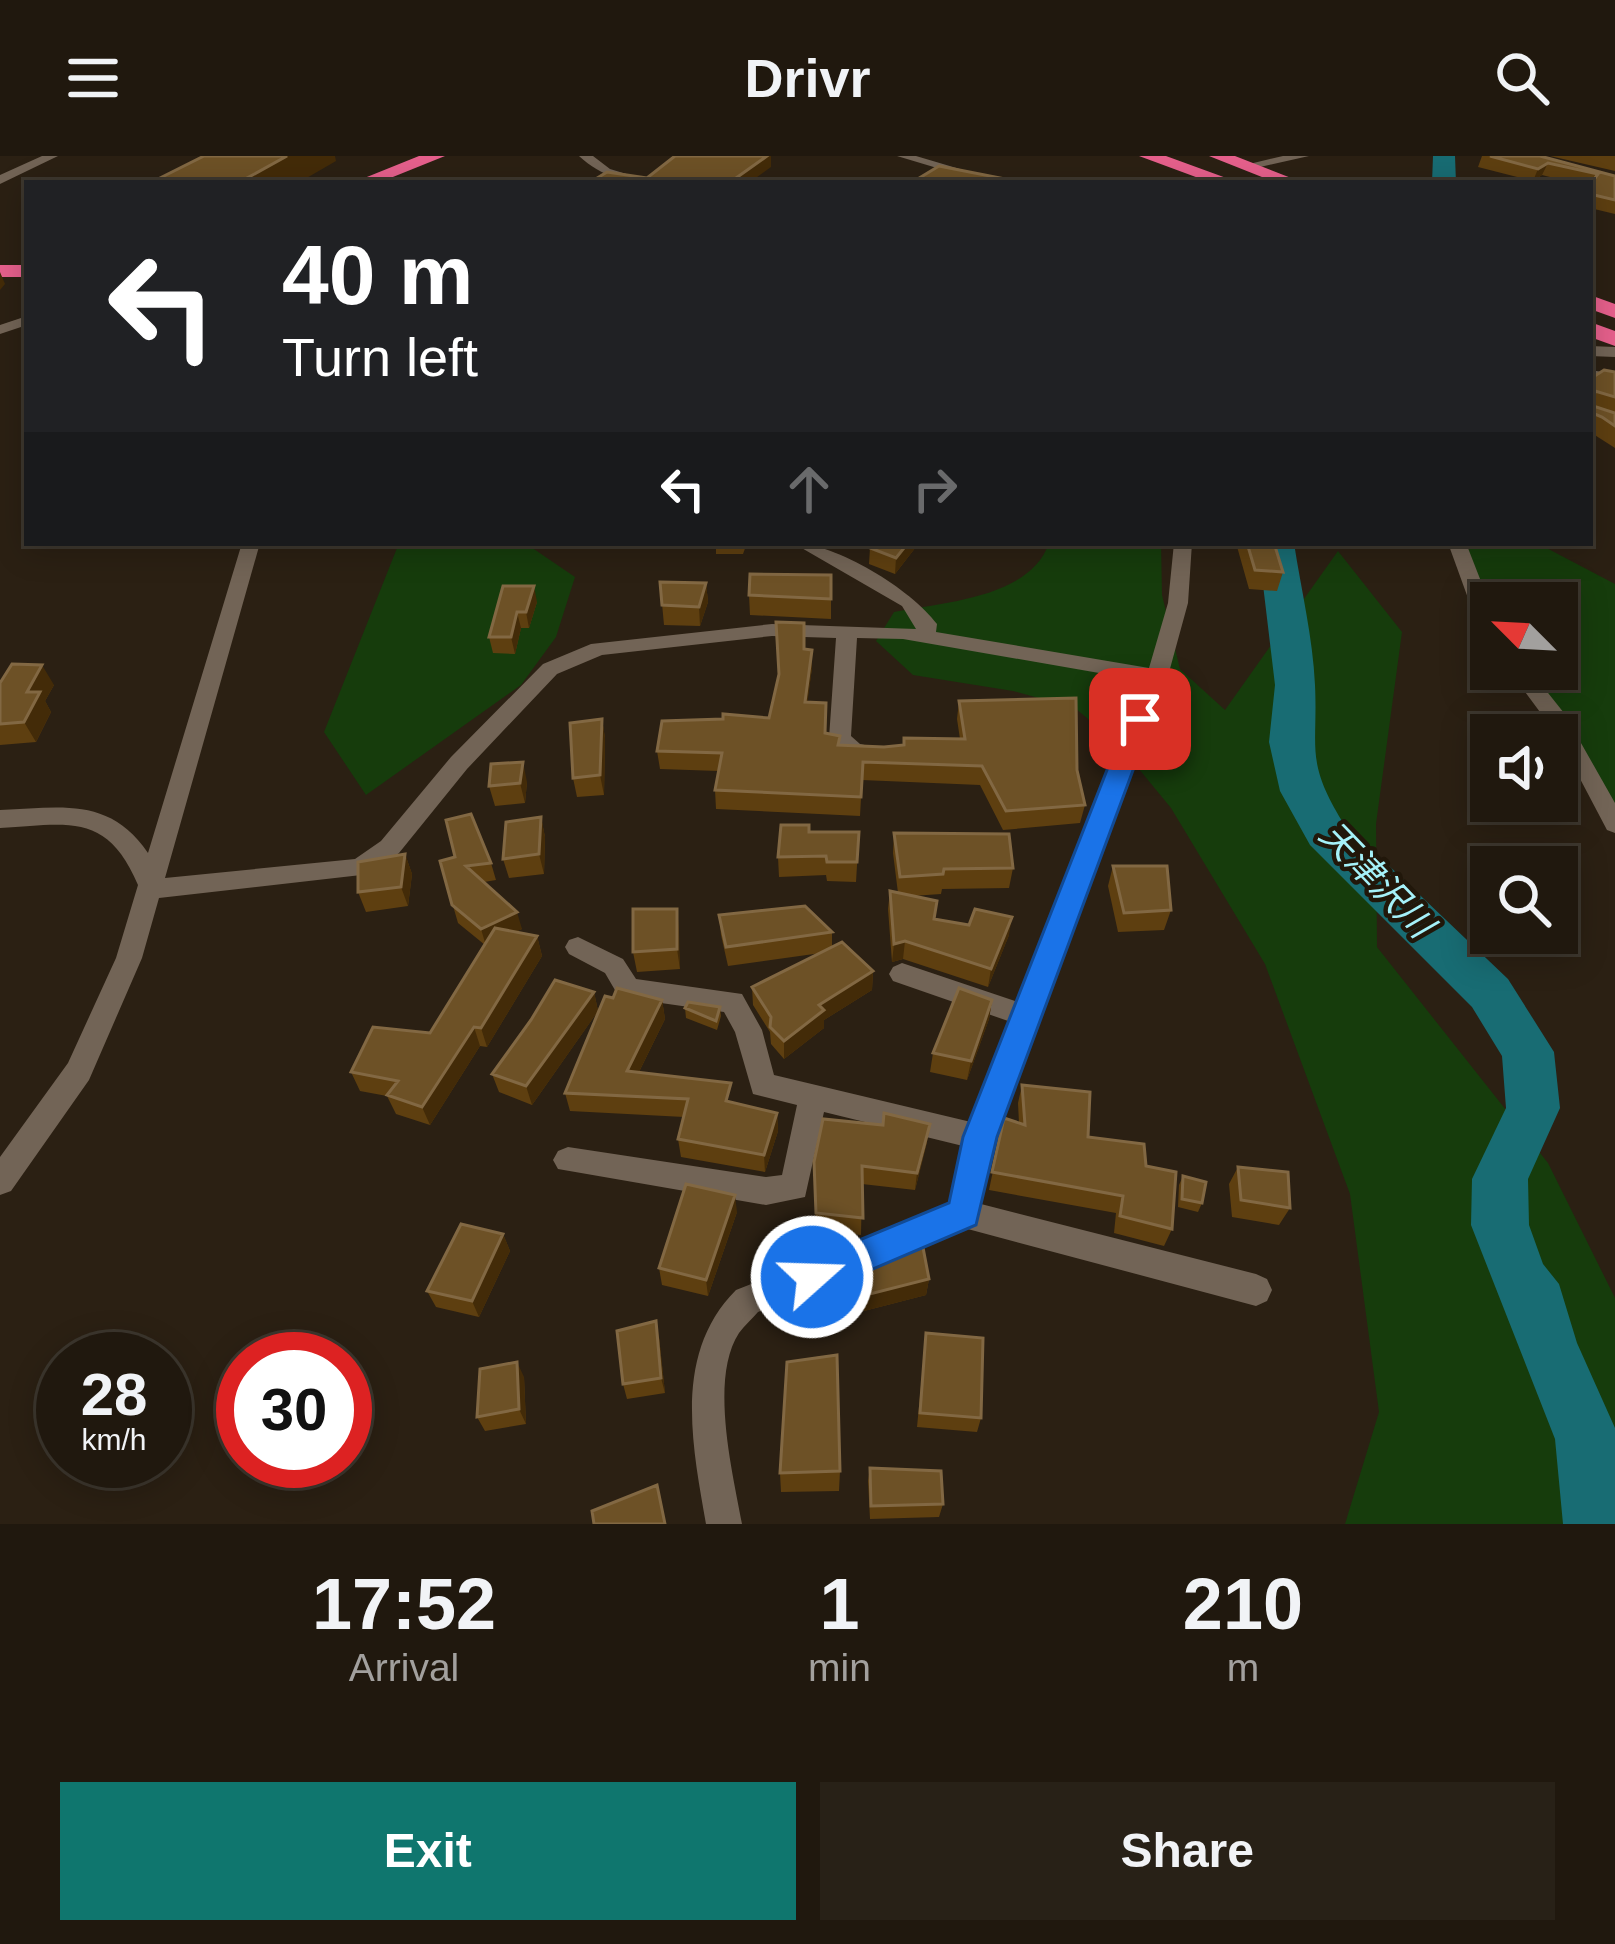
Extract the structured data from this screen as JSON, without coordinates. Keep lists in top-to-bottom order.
{
  "water": ["天津沢川"],
  "north": "top left",
  "page": {
    "header": "Drivr",
    "turn": ["40 m", "Turn left"],
    "speed": "28 km/h",
    "limit": "30",
    "eta": [
      "17:52",
      "Arrival",
      "1",
      "min",
      "210",
      "m"
    ],
    "buttons": ["Exit", "Share"]
  }
}
